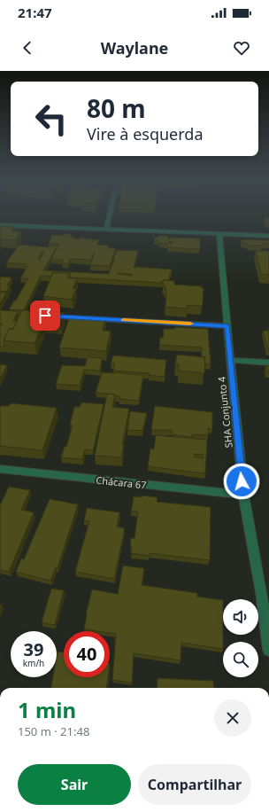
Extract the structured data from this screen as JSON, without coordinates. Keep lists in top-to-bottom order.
{
  "streets": {
    "street": ["SHA Conjunto 4", "Chácara 67"]
  },
  "crossings": [
    ["SHA Conjunto 4", "Chácara 67"]
  ],
  "page": {
    "status": "21:47",
    "header": "Waylane",
    "turn": ["80 m", "Vire à esquerda"],
    "speed": "39 km/h",
    "limit": "40",
    "heading": ["1 min", "150 m · 21:48"],
    "buttons": ["Sair", "Compartilhar"]
  }
}
